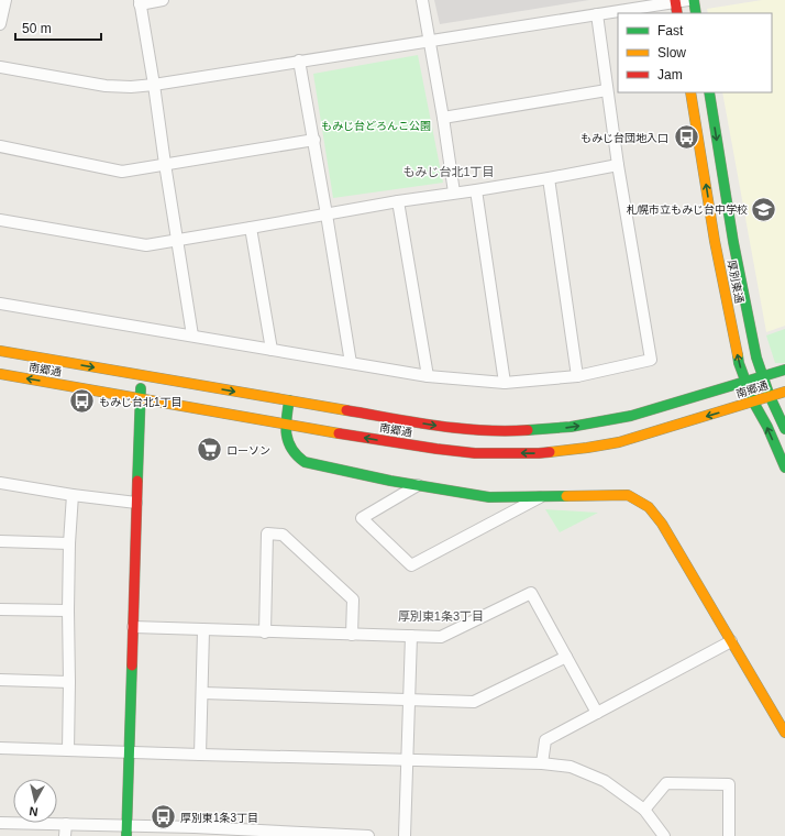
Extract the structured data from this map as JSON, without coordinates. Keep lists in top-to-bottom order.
{
  "streets": {
    "street": ["厚別東通", "南郷通"]
  },
  "crossings": [
    ["厚別東通", "南郷通"]
  ],
  "districts": ["もみじ台北1丁目", "厚別東1条3丁目"],
  "parks": ["もみじ台どろんこ公園"],
  "places": {
    "bus stop": ["もみじ台団地入口", "もみじ台北1丁目", "厚別東1条3丁目"],
    "school or university": ["札幌市立もみじ台中学校"],
    "supermarket": ["ローソン"]
  },
  "legend": ["Fast", "Slow", "Jam"],
  "scale_bar": "50 m",
  "north": "bottom"
}
